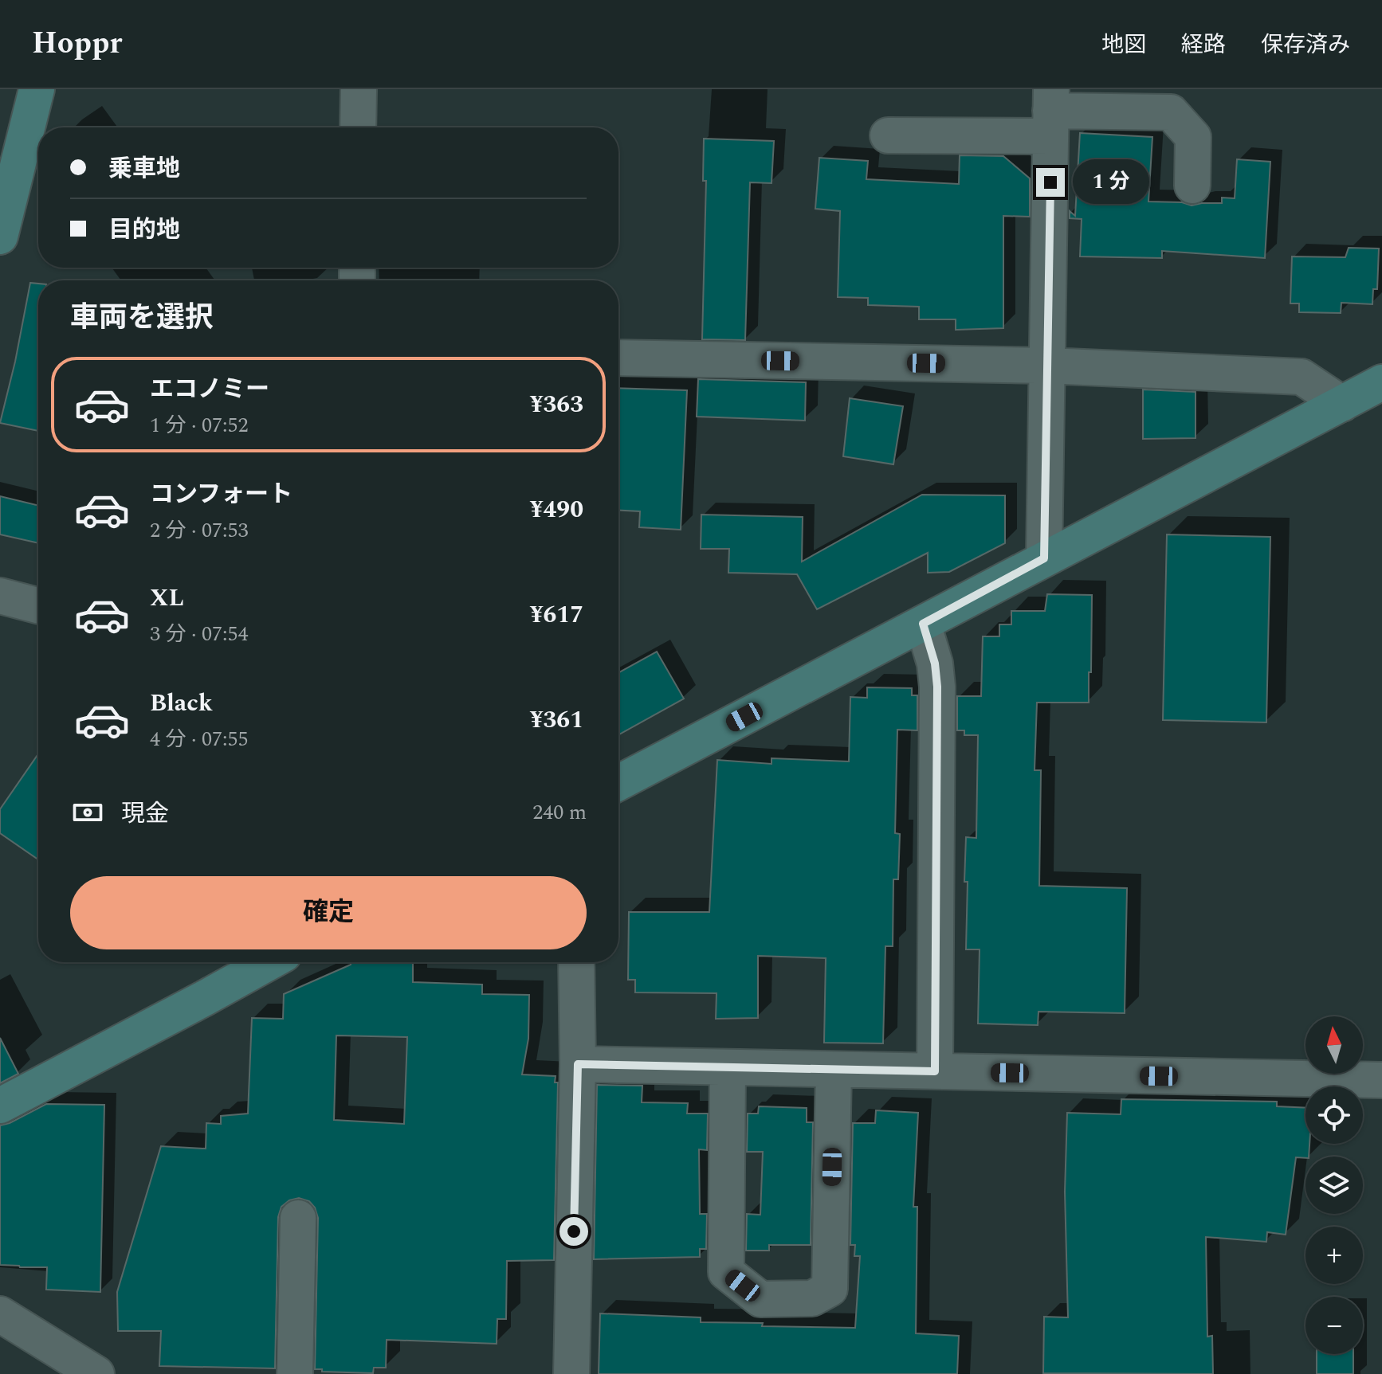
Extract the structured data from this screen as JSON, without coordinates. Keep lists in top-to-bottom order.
{
  "north": "top",
  "page": {
    "header": "Hoppr",
    "nav": ["地図", "経路", "保存済み"],
    "banner": ["乗車地", "目的地"],
    "bubble": "1 分",
    "heading": "車両を選択",
    "list": [
      {
        "name": "エコノミー",
        "note": "1 分 · 07:52",
        "value": "¥363"
      },
      {
        "name": "コンフォート",
        "note": "2 分 · 07:53",
        "value": "¥490"
      },
      {
        "name": "XL",
        "note": "3 分 · 07:54",
        "value": "¥617"
      },
      {
        "name": "Black",
        "note": "4 分 · 07:55",
        "value": "¥361"
      }
    ],
    "pay": ["現金", "240 m"],
    "buttons": "確定",
    "map_buttons": ["+", "−"]
  }
}
